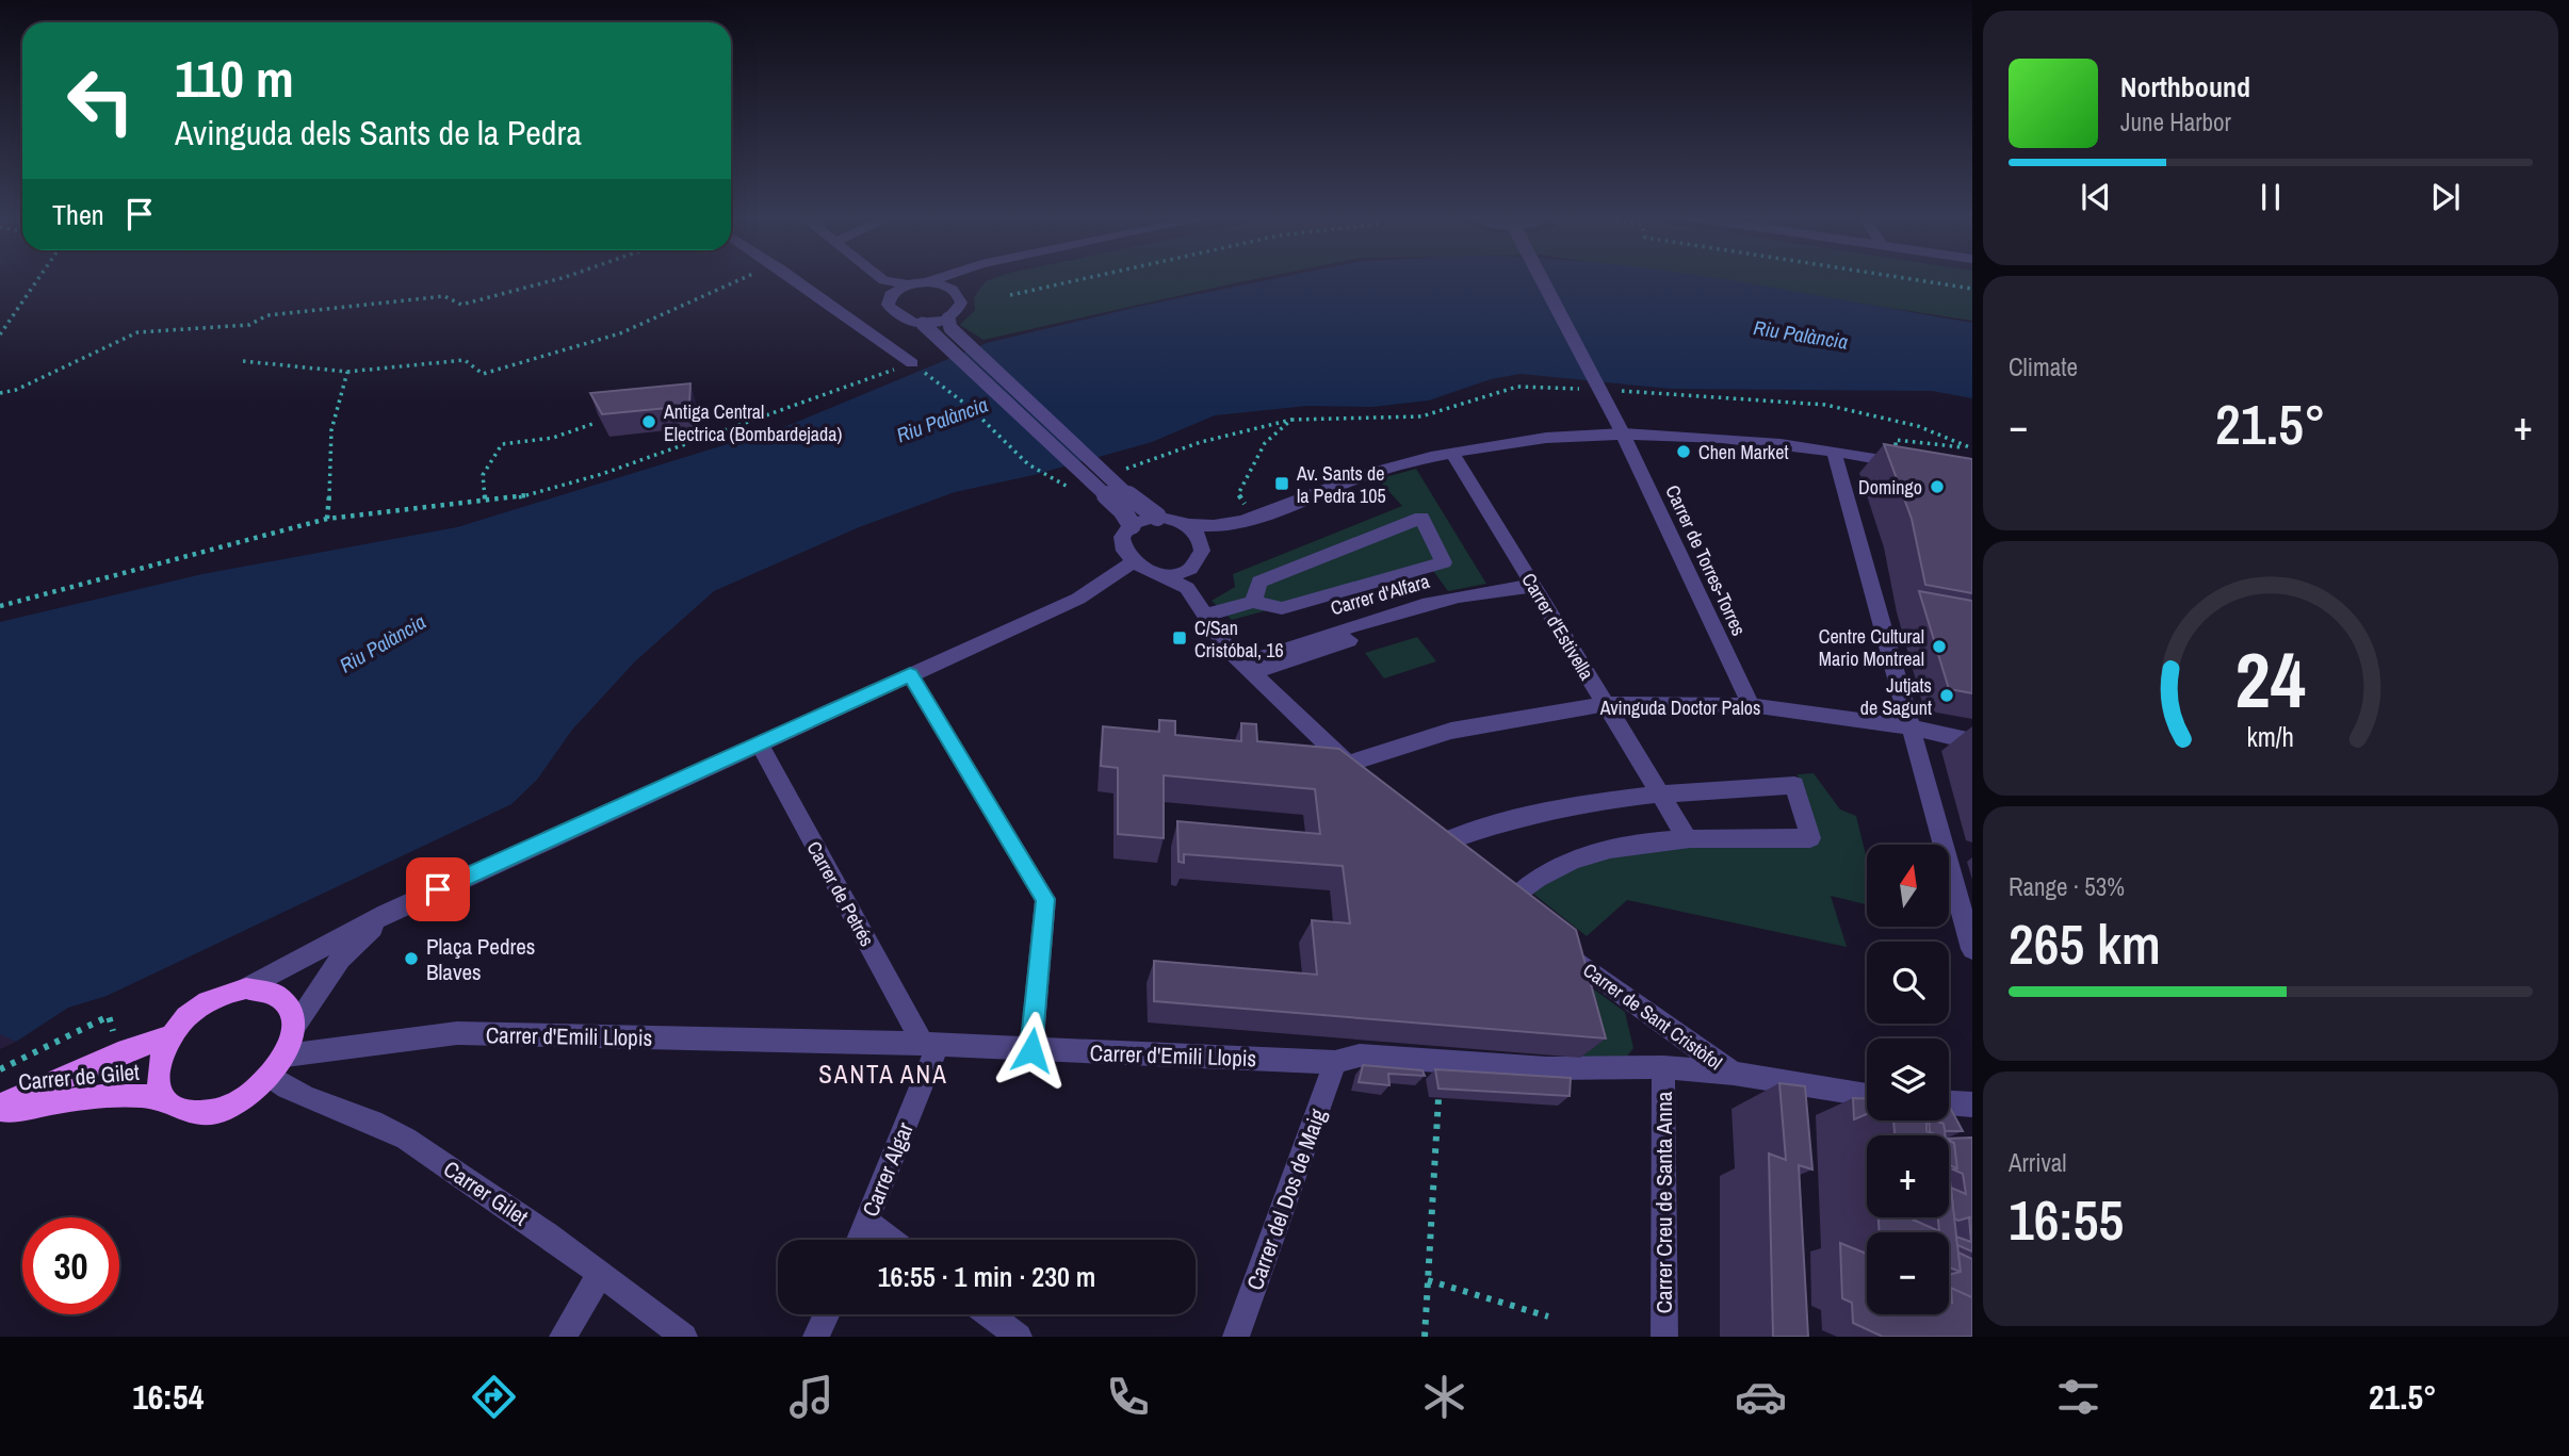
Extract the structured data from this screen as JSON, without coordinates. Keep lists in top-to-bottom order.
{
  "streets": {
    "main road": ["Carrer de Gilet"],
    "street": [
      "Carrer de Torres-Torres",
      "Carrer d'Alfara",
      "Carrer d'Estivella",
      "Avinguda Doctor Palos",
      "Carrer de Petrés",
      "Carrer de Sant Cristòfol",
      "Carrer d'Emili Llopis",
      "Carrer Algar",
      "Carrer Gilet",
      "Carrer del Dos de Maig",
      "Carrer Creu de Santa Anna"
    ]
  },
  "crossings": [
    ["Carrer de Torres-Torres", "Avinguda Doctor Palos"],
    ["Carrer d'Alfara", "Carrer d'Estivella"],
    ["Carrer d'Estivella", "Avinguda Doctor Palos"],
    ["Carrer de Petrés", "Carrer d'Emili Llopis"],
    ["Carrer de Petrés", "Carrer Algar"],
    ["Carrer de Sant Cristòfol", "Carrer d'Emili Llopis"],
    ["Carrer d'Emili Llopis", "Carrer de Gilet"],
    ["Carrer d'Emili Llopis", "Carrer Algar"],
    ["Carrer d'Emili Llopis", "Carrer Gilet"],
    ["Carrer d'Emili Llopis", "Carrer del Dos de Maig"],
    ["Carrer d'Emili Llopis", "Carrer Creu de Santa Anna"],
    ["Carrer de Gilet", "Carrer Gilet"]
  ],
  "districts": ["SANTA ANA"],
  "water": ["Riu Palància"],
  "places": {
    "other": [
      "Antiga Central Electrica (Bombardejada)",
      "Chen Market",
      "Domingo",
      "Centre Cultural Mario Montreal",
      "Jutjats de Sagunt",
      "Plaça Pedres Blaves"
    ],
    "transit": ["Av. Sants de la Pedra 105", "C/San Cristóbal, 16"]
  },
  "north": "top",
  "page": {
    "turn": ["110 m", "Avinguda dels Sants de la Pedra"],
    "song": ["Northbound", "June Harbor"],
    "then": "Then",
    "tile": [
      "Climate",
      ["Range · 53%", "265 km"],
      ["Arrival", "16:55"]
    ],
    "heat": ["−", "21.5°", "+"],
    "map_buttons": ["+", "−"],
    "limit": "30",
    "trip": "16:55 · 1 min · 230 m",
    "tabs": ["16:54", "21.5°"],
    "gauge": ["24", "km/h"]
  }
}
